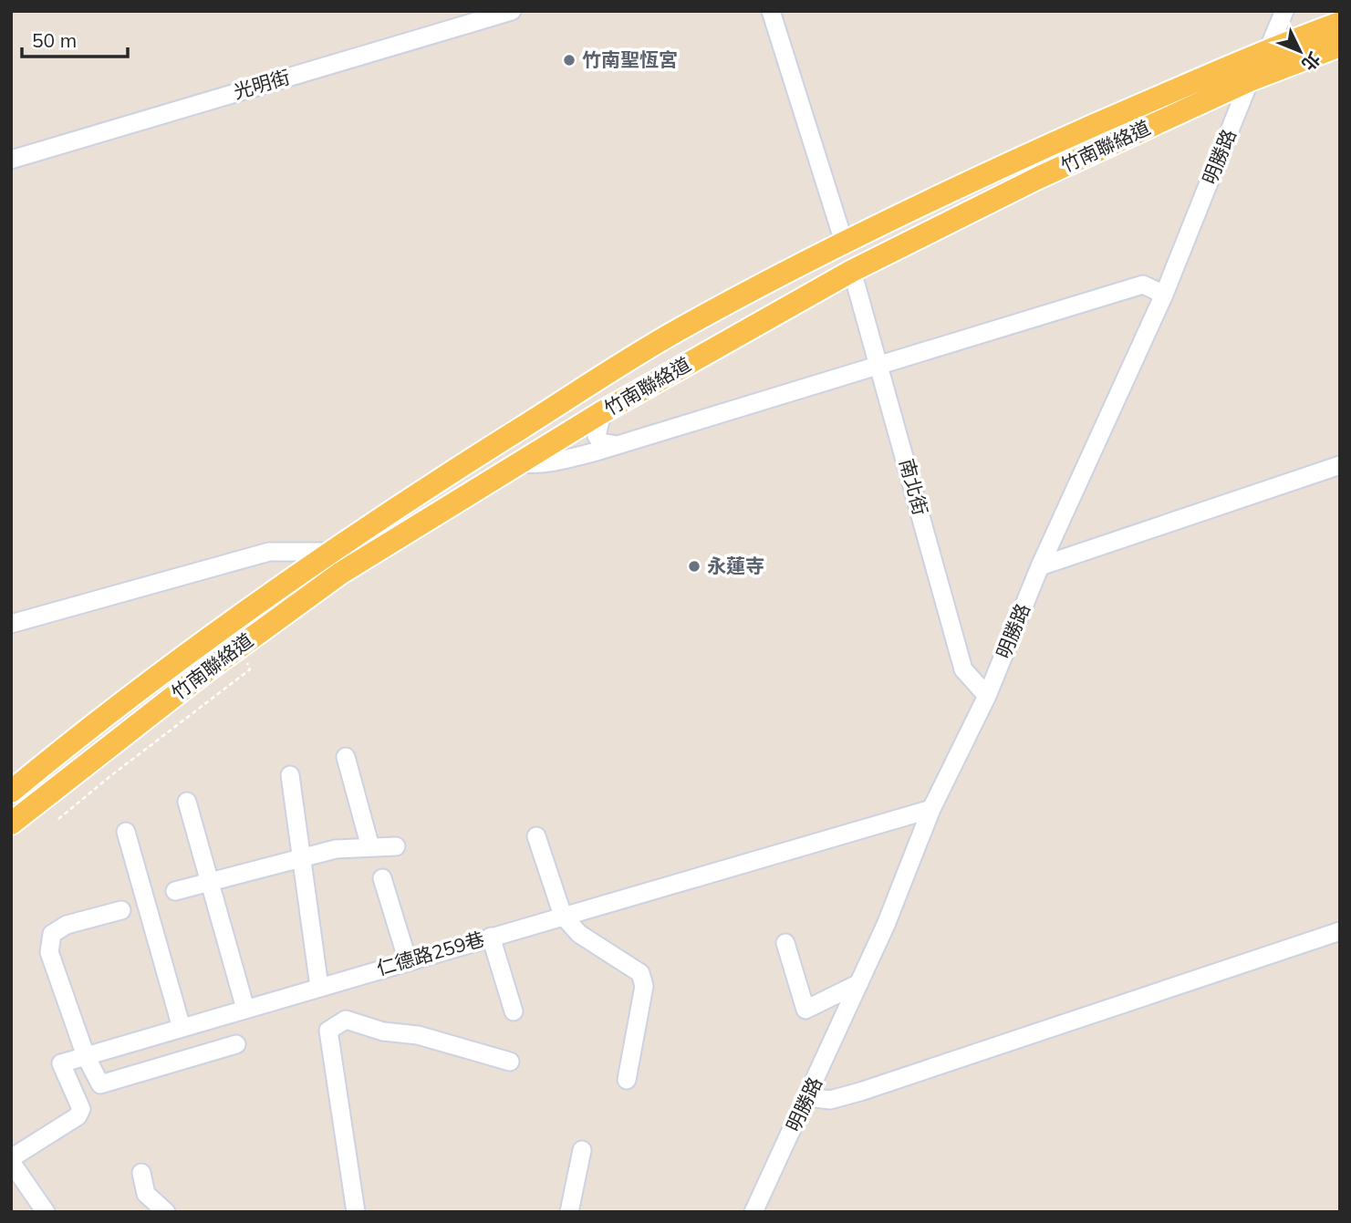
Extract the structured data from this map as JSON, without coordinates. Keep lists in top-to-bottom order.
{
  "streets": {
    "main road": ["竹南聯絡道"],
    "street": [
      "光明街",
      "明勝路",
      "南北街",
      "仁德路259巷"
    ]
  },
  "crossings": [
    ["竹南聯絡道", "明勝路"],
    ["竹南聯絡道", "南北街"],
    ["明勝路", "南北街"],
    ["明勝路", "仁德路259巷"]
  ],
  "places": ["竹南聖恆宮", "永蓮寺"],
  "scale_bar": "50 m",
  "north": "bottom right"
}
